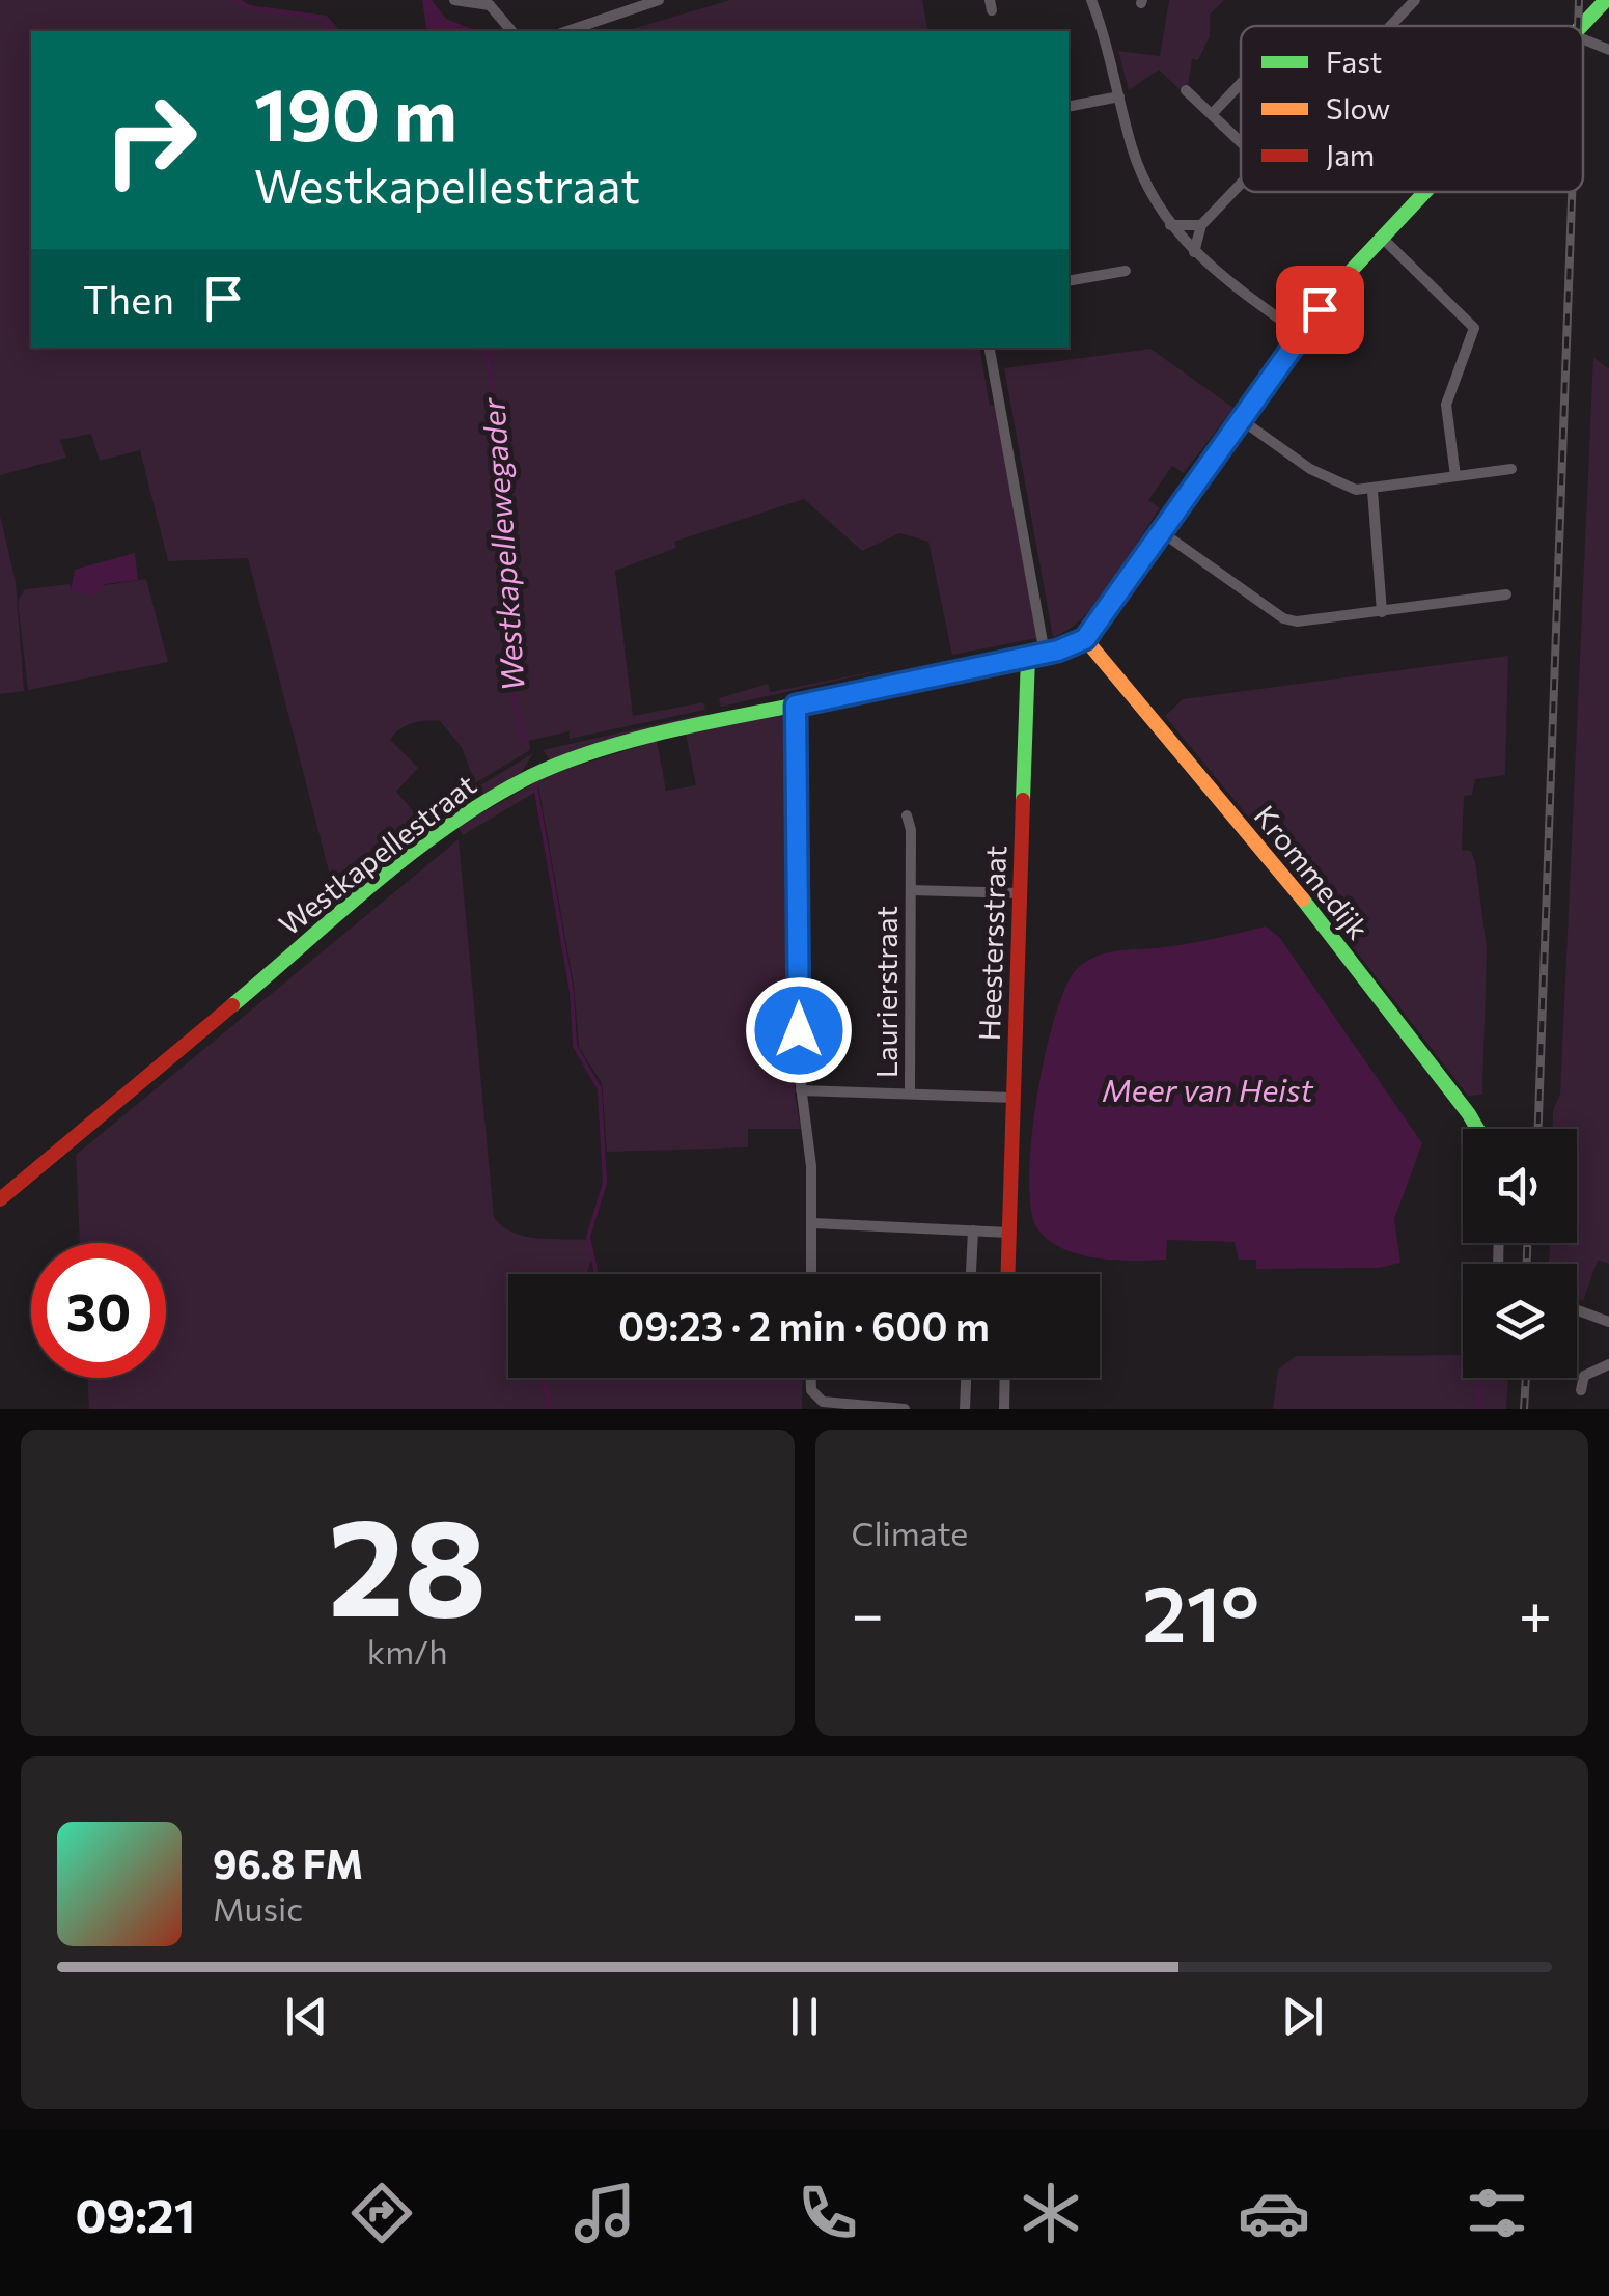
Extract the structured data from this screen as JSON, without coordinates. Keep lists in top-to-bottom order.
{
  "streets": {
    "street": [
      "Westkapellestraat",
      "Krommedijk",
      "Heestersstraat",
      "Laurierstraat"
    ]
  },
  "crossings": [
    ["Westkapellestraat", "Krommedijk"],
    ["Westkapellestraat", "Heestersstraat"],
    ["Heestersstraat", "Laurierstraat"]
  ],
  "water": ["Westkapellewegader", "Meer van Heist"],
  "legend": ["Fast", "Slow", "Jam"],
  "page": {
    "turn": ["190 m", "Westkapellestraat"],
    "then": "Then",
    "limit": "30",
    "trip": "09:23 · 2 min · 600 m",
    "tile": [
      ["28", "km/h"],
      "Climate"
    ],
    "heat": ["−", "21°", "+"],
    "song": ["96.8 FM", "Music"],
    "tabs": "09:21"
  }
}
